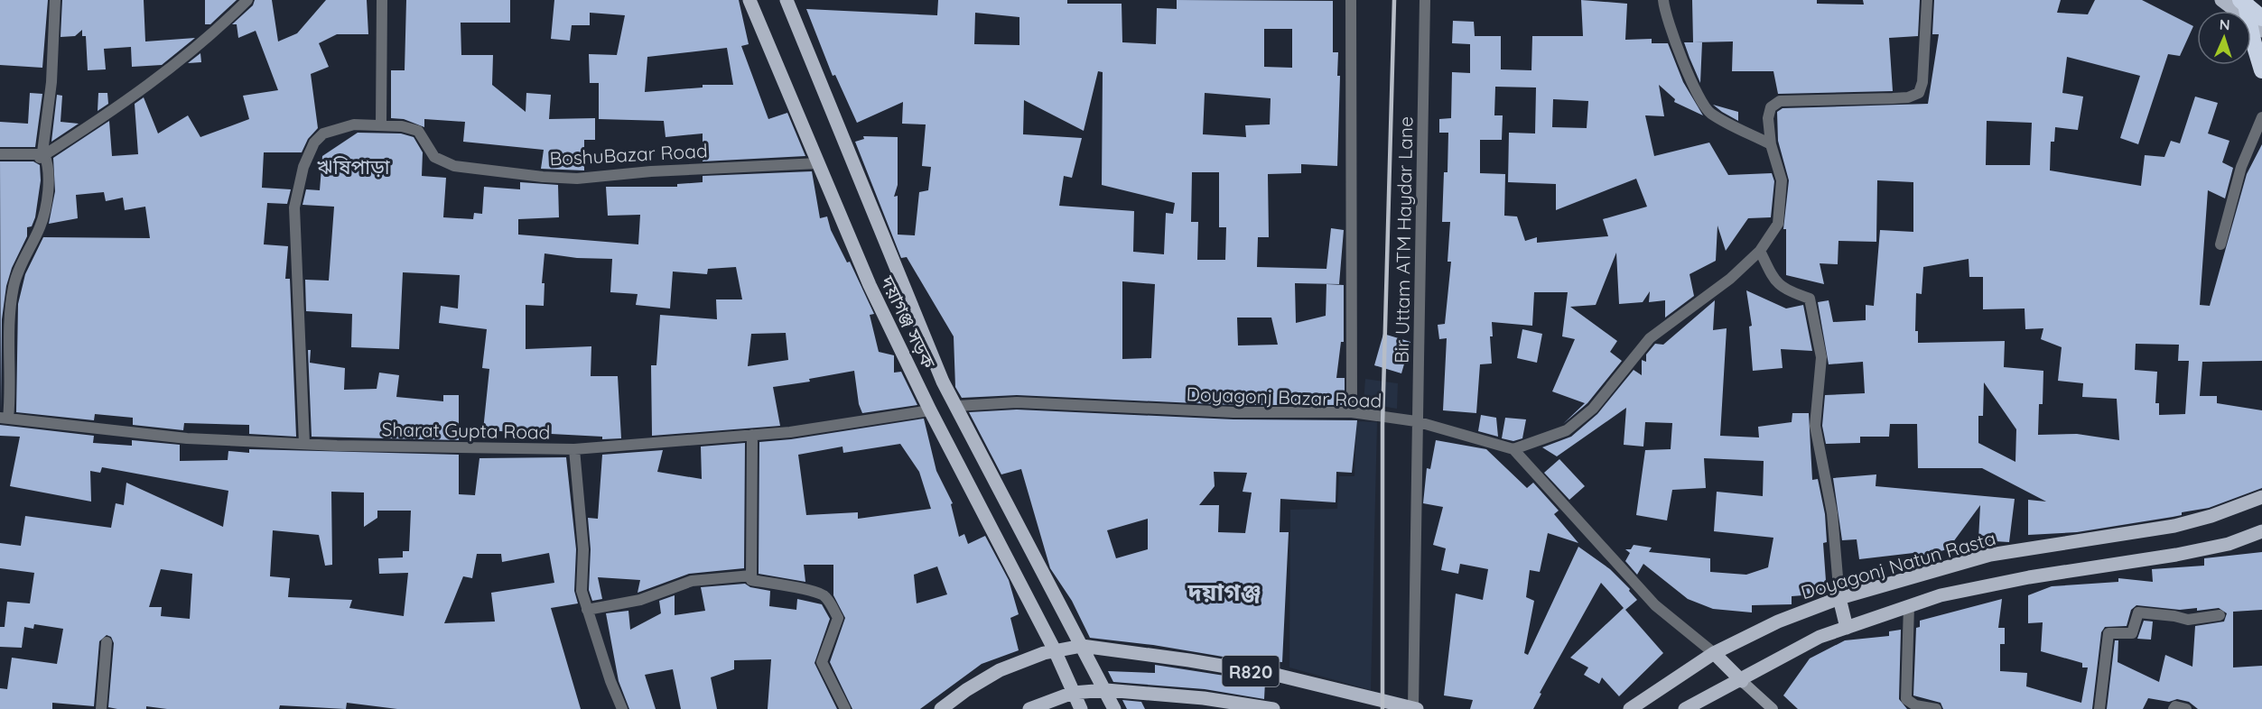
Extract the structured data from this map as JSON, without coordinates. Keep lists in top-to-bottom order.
{
  "streets": {
    "main road": ["দয়াগঞ্জ সড়ক", "Doyagonj Natun Rasta", "R820"],
    "street": [
      "BoshuBazar Road",
      "Bir Uttam ATM Haydar Lane",
      "Doyagonj Bazar Road",
      "Sharat Gupta Road"
    ]
  },
  "crossings": [
    ["BoshuBazar Road", "দয়াগঞ্জ সড়ক"],
    ["BoshuBazar Road", "Sharat Gupta Road"],
    ["Bir Uttam ATM Haydar Lane", "Doyagonj Bazar Road"],
    ["Bir Uttam ATM Haydar Lane", "R820"],
    ["দয়াগঞ্জ সড়ক", "Doyagonj Bazar Road"],
    ["দয়াগঞ্জ সড়ক", "Sharat Gupta Road"],
    ["দয়াগঞ্জ সড়ক", "R820"]
  ],
  "districts": ["ঋষিপাড়া", "দয়াগঞ্জ"],
  "north": "top"
}
